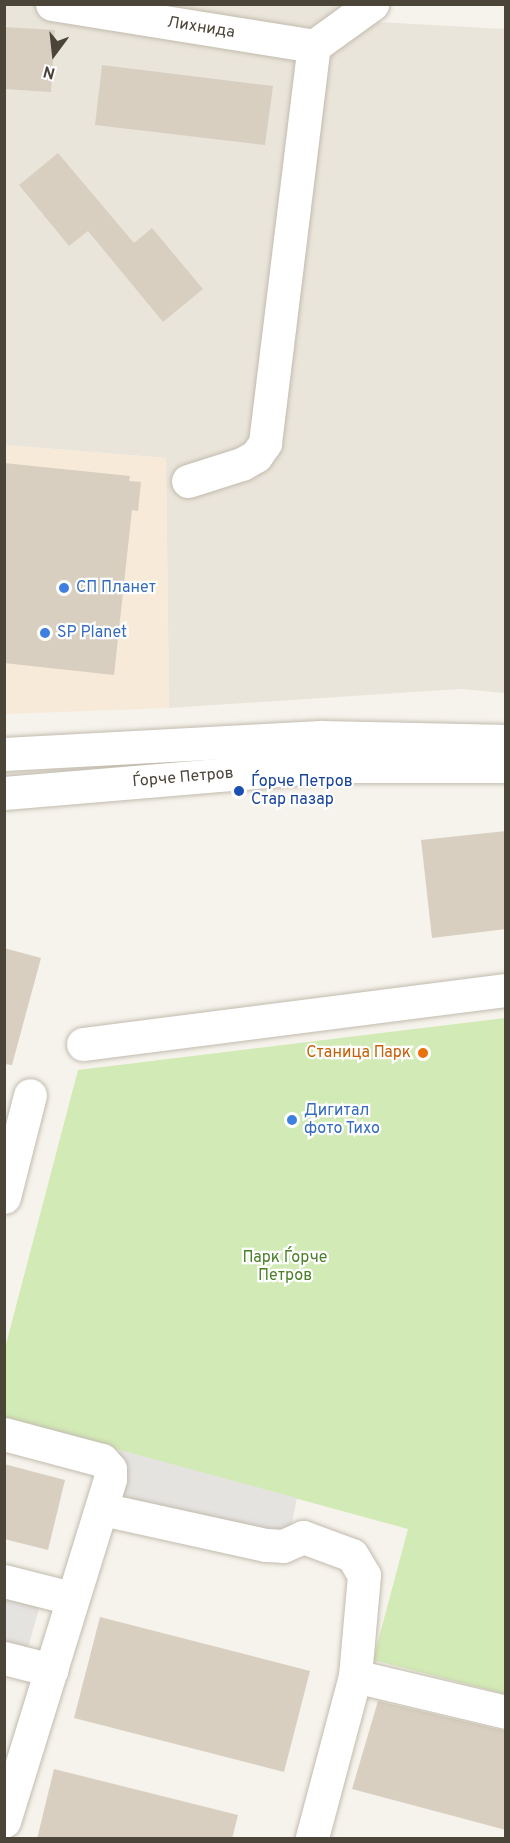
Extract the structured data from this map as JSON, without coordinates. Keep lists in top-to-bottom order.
{
  "streets": {
    "street": ["Лихнида", "Ѓорче Петров"]
  },
  "parks": ["Парк Ѓорче Петров"],
  "places": [
    "СП Планет",
    "SP Planet",
    "Ѓорче Петров Стар пазар",
    "Станица Парк",
    "Дигитал фото Тихо"
  ],
  "north": "bottom"
}
